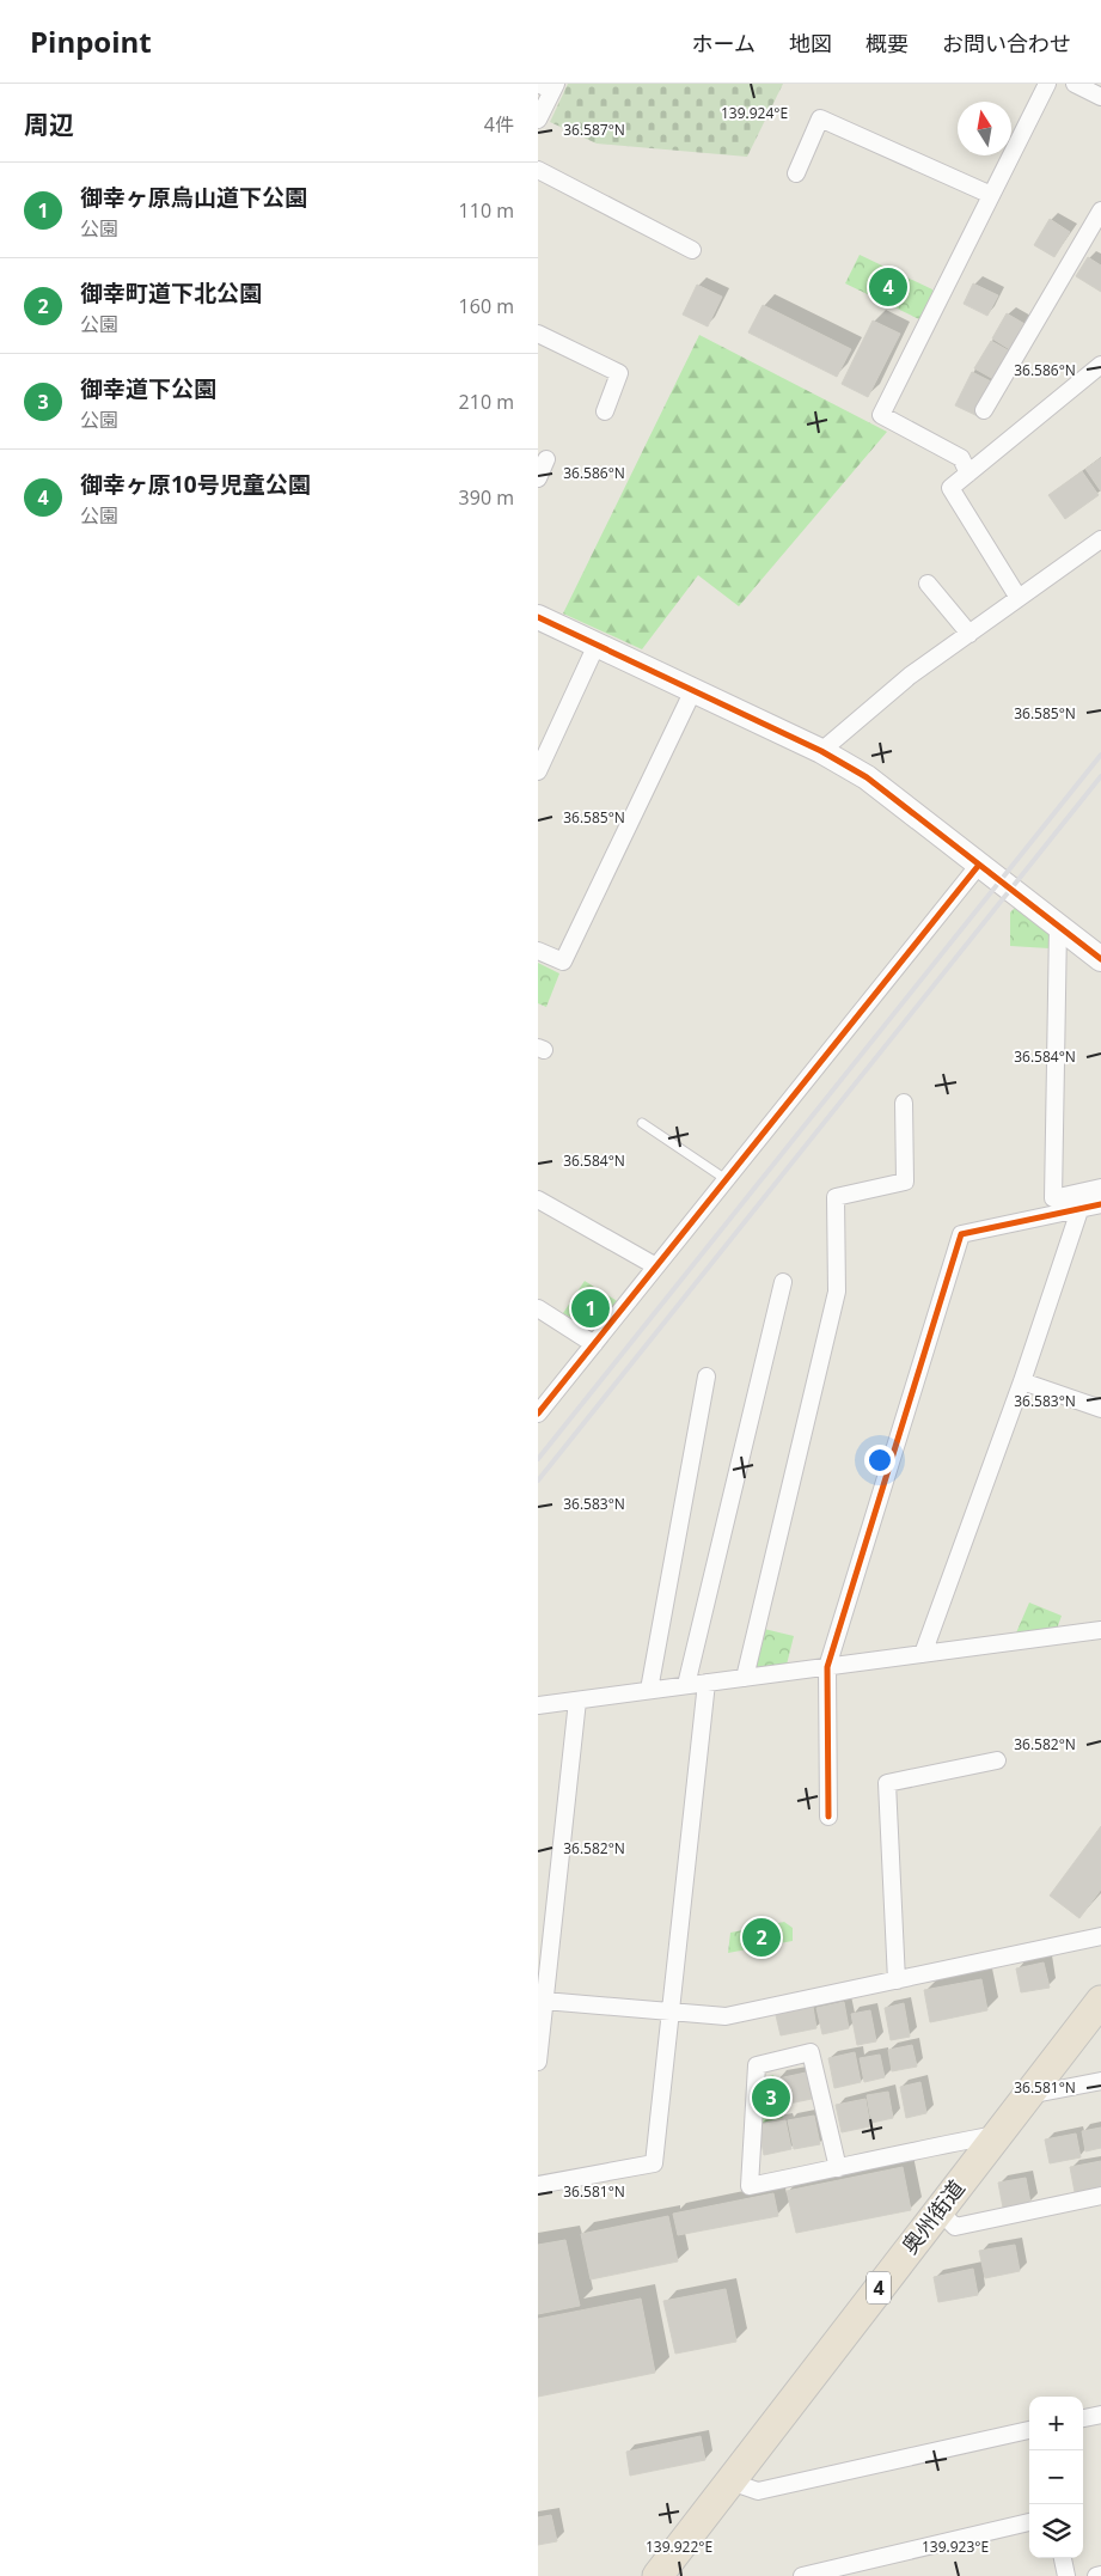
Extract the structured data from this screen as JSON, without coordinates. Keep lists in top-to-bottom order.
{
  "streets": {
    "highway": ["奥州街道", "4"]
  },
  "north": "top",
  "page": {
    "header": "Pinpoint",
    "nav": [
      "ホーム",
      "地図",
      "概要",
      "お問い合わせ"
    ],
    "heading": ["周辺", "4件"],
    "list": [
      {
        "mark": "1",
        "name": "御幸ヶ原烏山道下公園",
        "note": "公園",
        "value": "110 m"
      },
      {
        "mark": "2",
        "name": "御幸町道下北公園",
        "note": "公園",
        "value": "160 m"
      },
      {
        "mark": "3",
        "name": "御幸道下公園",
        "note": "公園",
        "value": "210 m"
      },
      {
        "mark": "4",
        "name": "御幸ヶ原10号児童公園",
        "note": "公園",
        "value": "390 m"
      }
    ],
    "pins": [
      "4",
      "1",
      "2",
      "3"
    ],
    "map_buttons": ["+", "−"]
  },
  "coordinates": [
    "139.924°E",
    "36.587°N",
    "36.586°N",
    "36.585°N",
    "36.584°N",
    "36.583°N",
    "36.582°N",
    "36.581°N",
    "139.922°E",
    "139.923°E"
  ]
}
